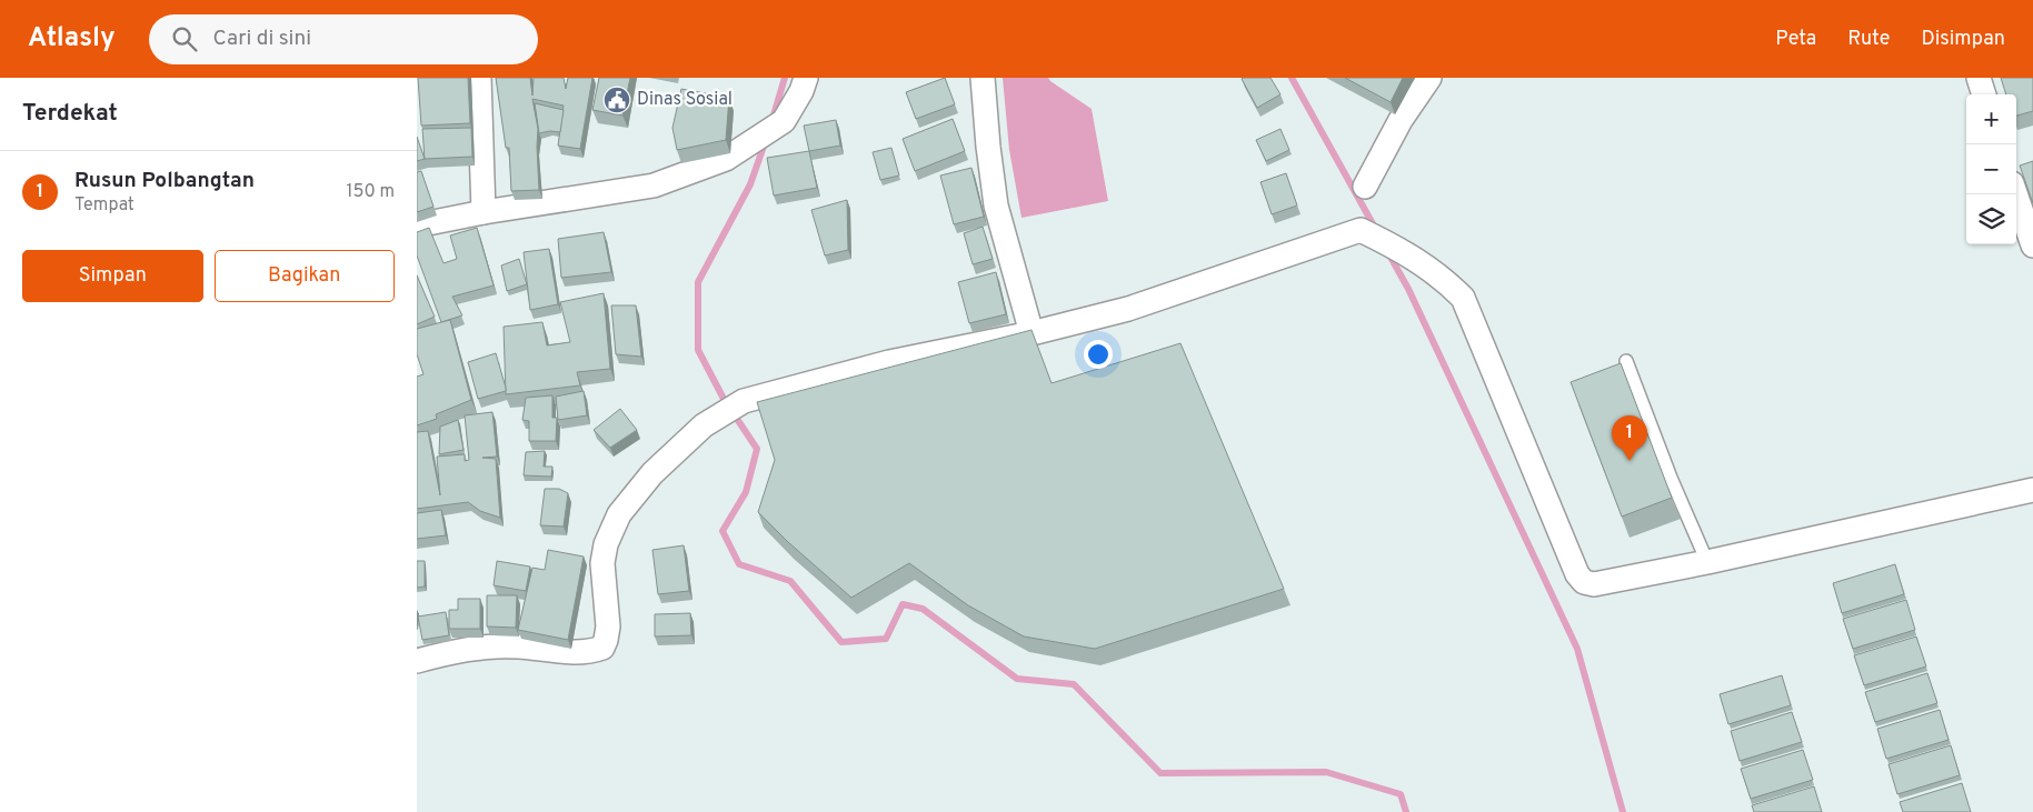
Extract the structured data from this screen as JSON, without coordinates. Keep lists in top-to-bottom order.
{
  "places": {
    "public building": ["Dinas Sosial"]
  },
  "page": {
    "header": "Atlasly",
    "search": "Cari di sini",
    "nav": ["Peta", "Rute", "Disimpan"],
    "heading": "Terdekat",
    "map_buttons": ["+", "−"],
    "list": [
      {
        "mark": "1",
        "name": "Rusun Polbangtan",
        "note": "Tempat",
        "value": "150 m"
      }
    ],
    "buttons": ["Simpan", "Bagikan"],
    "pins": "1"
  }
}
